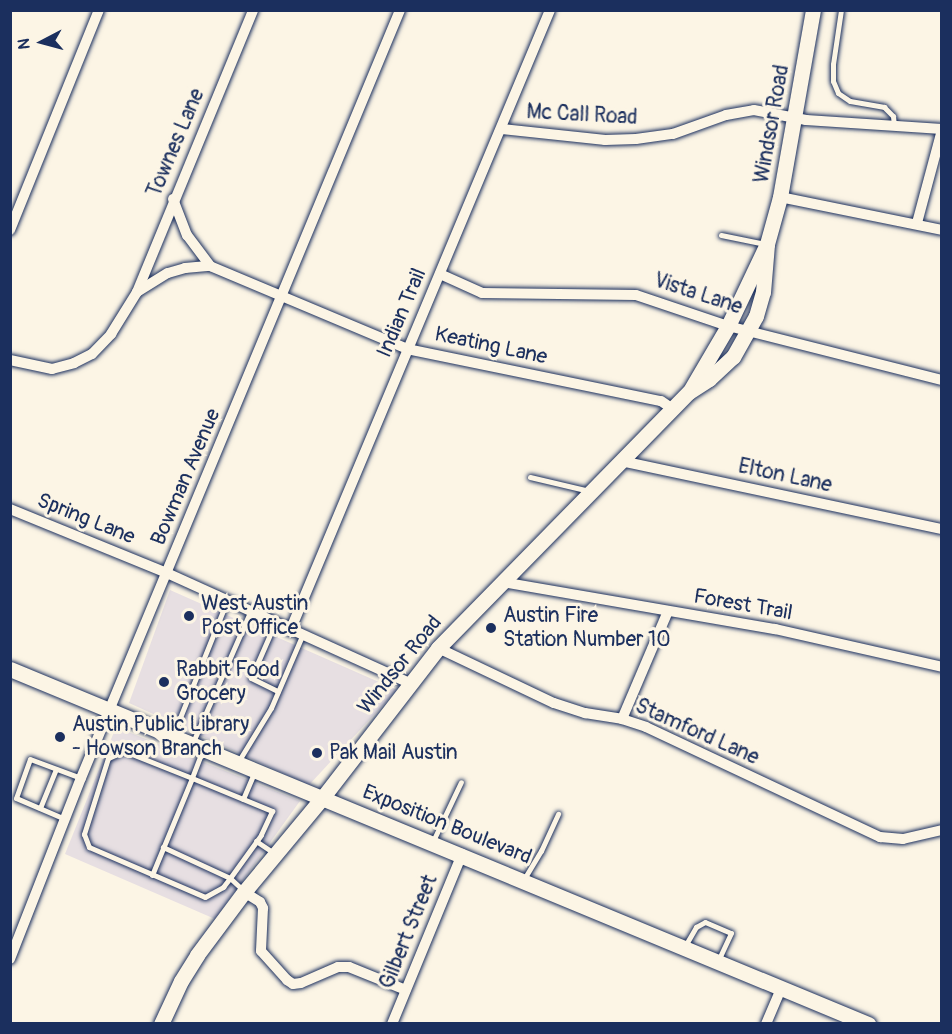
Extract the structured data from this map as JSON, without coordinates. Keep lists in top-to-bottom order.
{
  "streets": {
    "street": [
      "Mc Call Road",
      "Windsor Road",
      "Townes Lane",
      "Vista Lane",
      "Indian Trail",
      "Keating Lane",
      "Elton Lane",
      "Bowman Avenue",
      "Spring Lane",
      "Forest Trail",
      "Stamford Lane",
      "Exposition Boulevard",
      "Gilbert Street"
    ]
  },
  "crossings": [
    ["Mc Call Road", "Windsor Road"],
    ["Mc Call Road", "Indian Trail"],
    ["Windsor Road", "Vista Lane"],
    ["Windsor Road", "Keating Lane"],
    ["Windsor Road", "Elton Lane"],
    ["Windsor Road", "Spring Lane"],
    ["Windsor Road", "Forest Trail"],
    ["Windsor Road", "Stamford Lane"],
    ["Windsor Road", "Exposition Boulevard"],
    ["Vista Lane", "Indian Trail"],
    ["Indian Trail", "Keating Lane"],
    ["Indian Trail", "Spring Lane"],
    ["Keating Lane", "Bowman Avenue"],
    ["Bowman Avenue", "Spring Lane"],
    ["Bowman Avenue", "Exposition Boulevard"],
    ["Exposition Boulevard", "Gilbert Street"]
  ],
  "places": [
    "West Austin Post Office",
    "Austin Fire Station Number 10",
    "Rabbit Food Grocery",
    "Austin Public Library - Howson Branch",
    "Pak Mail Austin"
  ],
  "north": "left"
}
